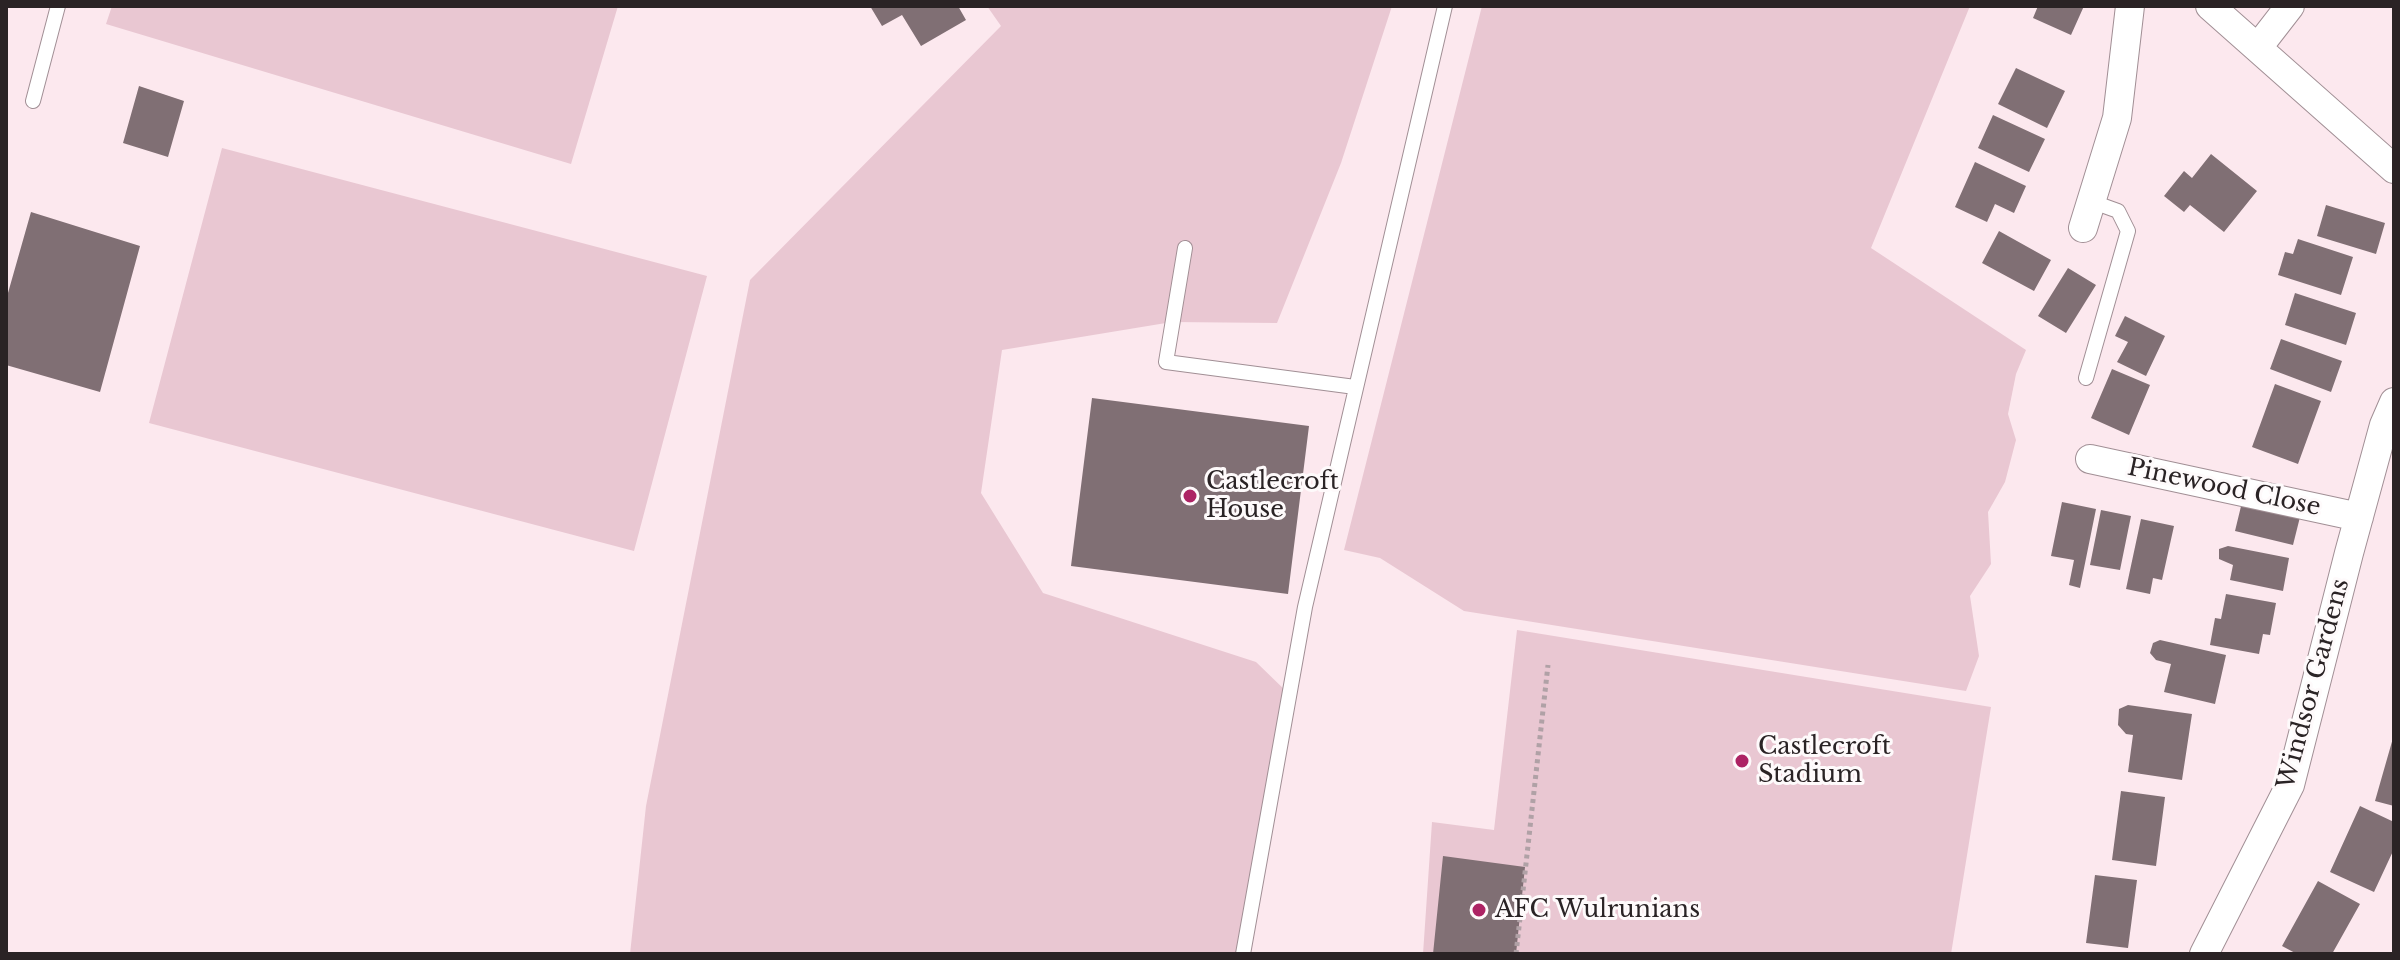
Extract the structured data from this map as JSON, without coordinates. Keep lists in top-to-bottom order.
{
  "streets": {
    "street": ["Pinewood Close", "Windsor Gardens"]
  },
  "crossings": [
    ["Pinewood Close", "Windsor Gardens"]
  ],
  "places": ["Castlecroft House", "Castlecroft Stadium", "AFC Wulrunians"]
}
